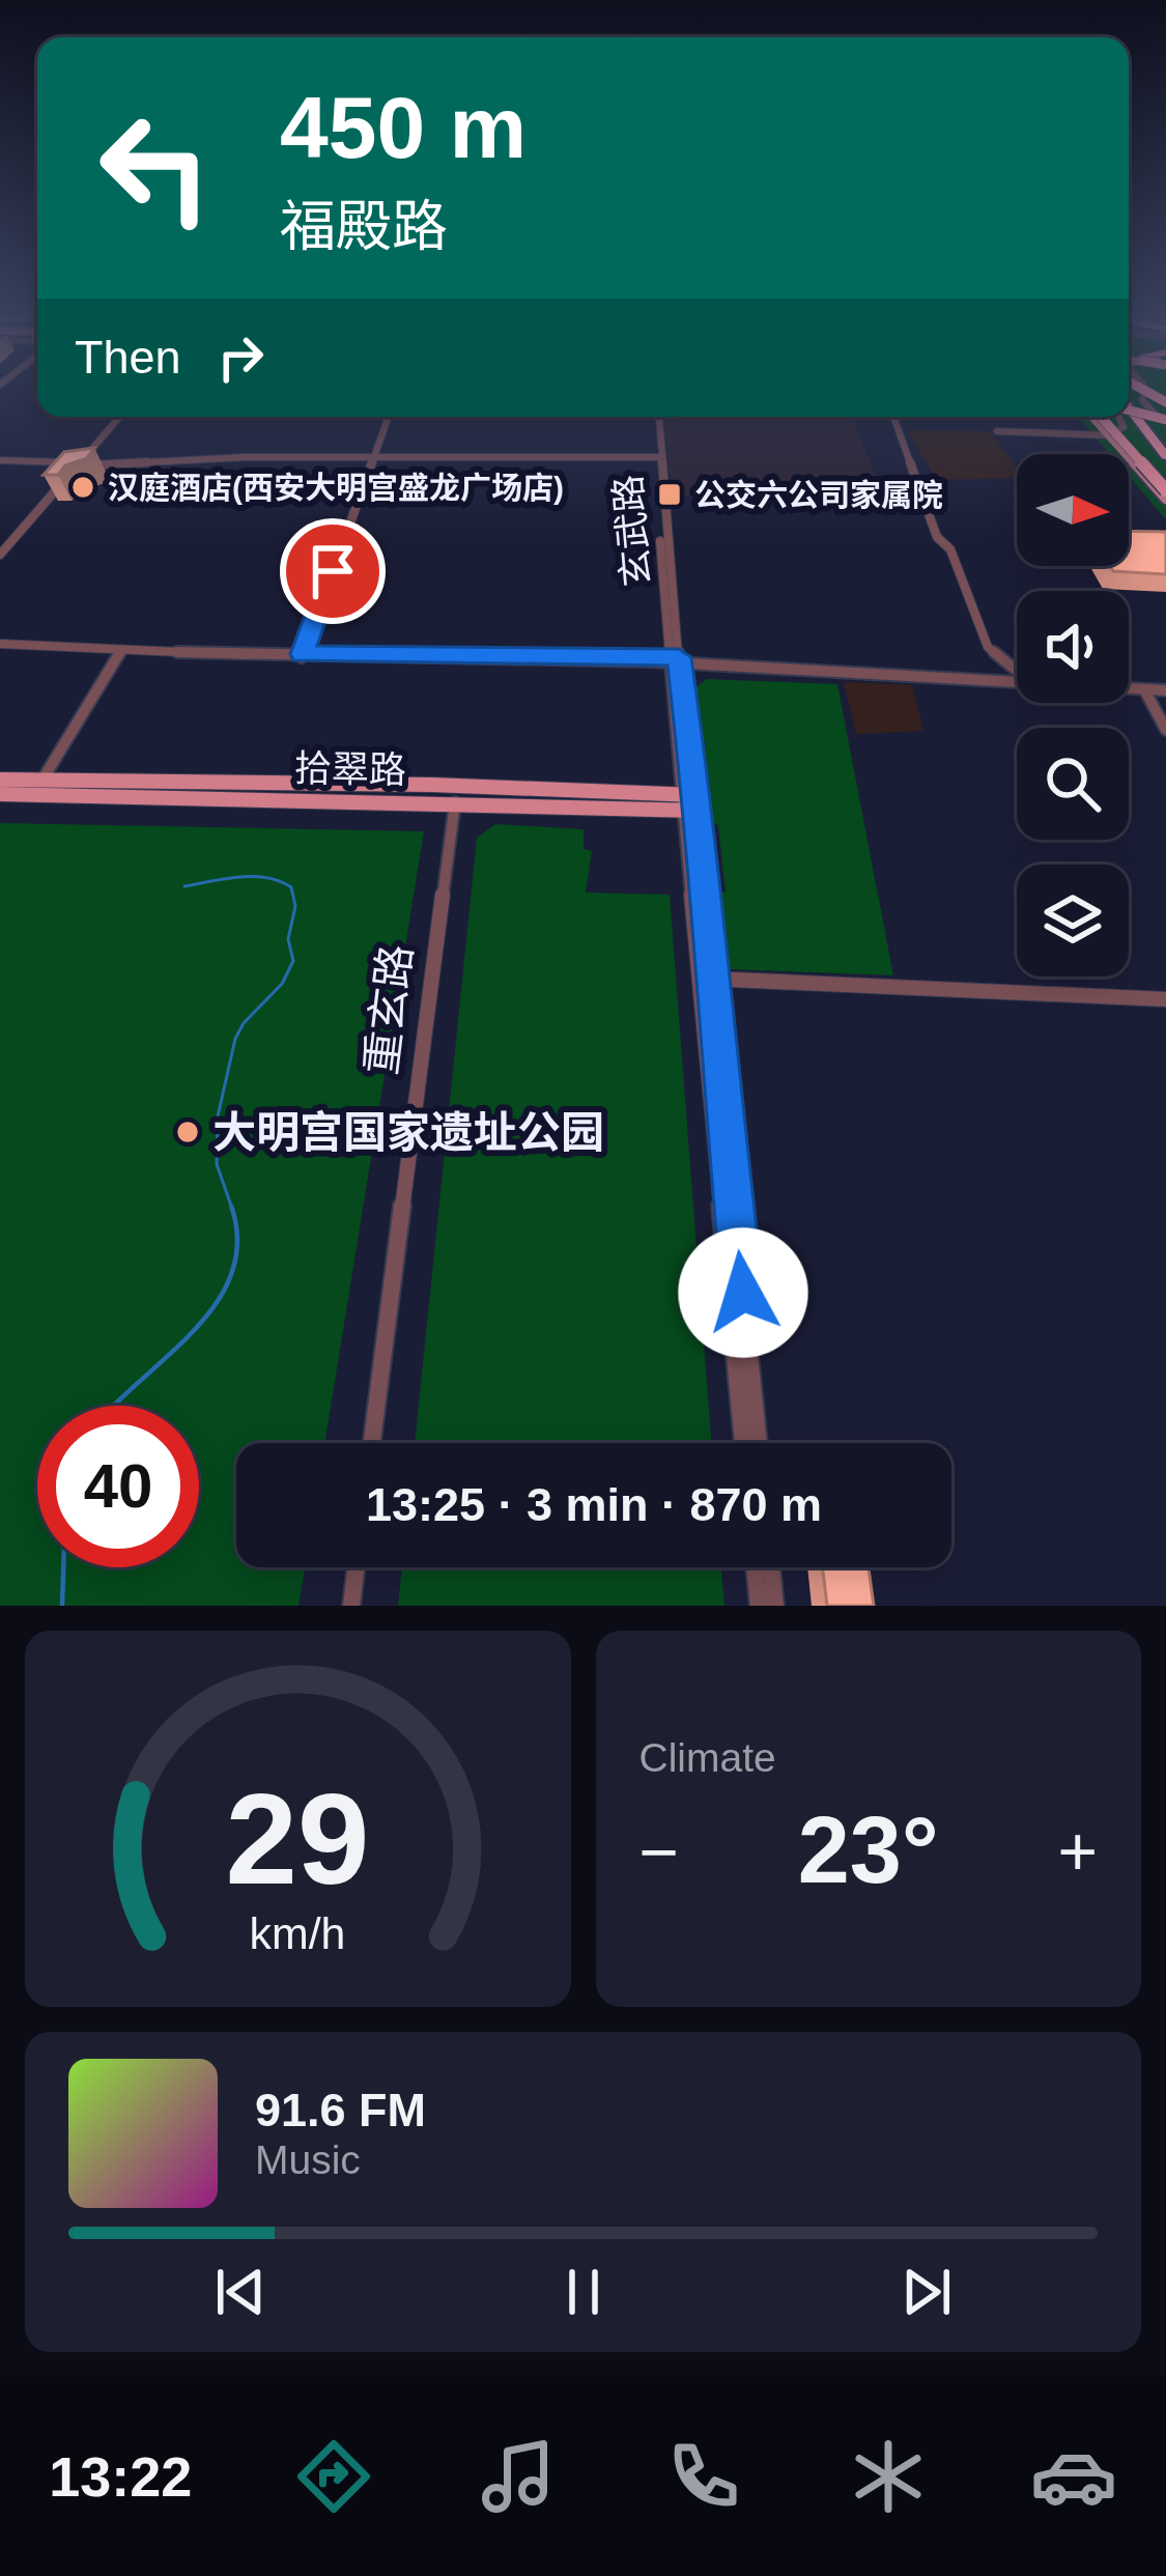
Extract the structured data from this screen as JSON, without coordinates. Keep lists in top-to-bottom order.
{
  "streets": {
    "main road": ["拾翠路"],
    "street": ["玄武路", "重玄路"]
  },
  "crossings": [
    ["玄武路", "拾翠路"],
    ["拾翠路", "重玄路"]
  ],
  "places": {
    "other": ["汉庭酒店(西安大明宫盛龙广场店)", "大明宫国家遗址公园"],
    "transit": ["公交六公司家属院"]
  },
  "north": "right",
  "page": {
    "turn": ["450 m", "福殿路"],
    "then": "Then",
    "limit": "40",
    "trip": "13:25 · 3 min · 870 m",
    "tile": "Climate",
    "heat": ["−", "23°", "+"],
    "song": ["91.6 FM", "Music"],
    "tabs": "13:22",
    "gauge": ["29", "km/h"]
  }
}
